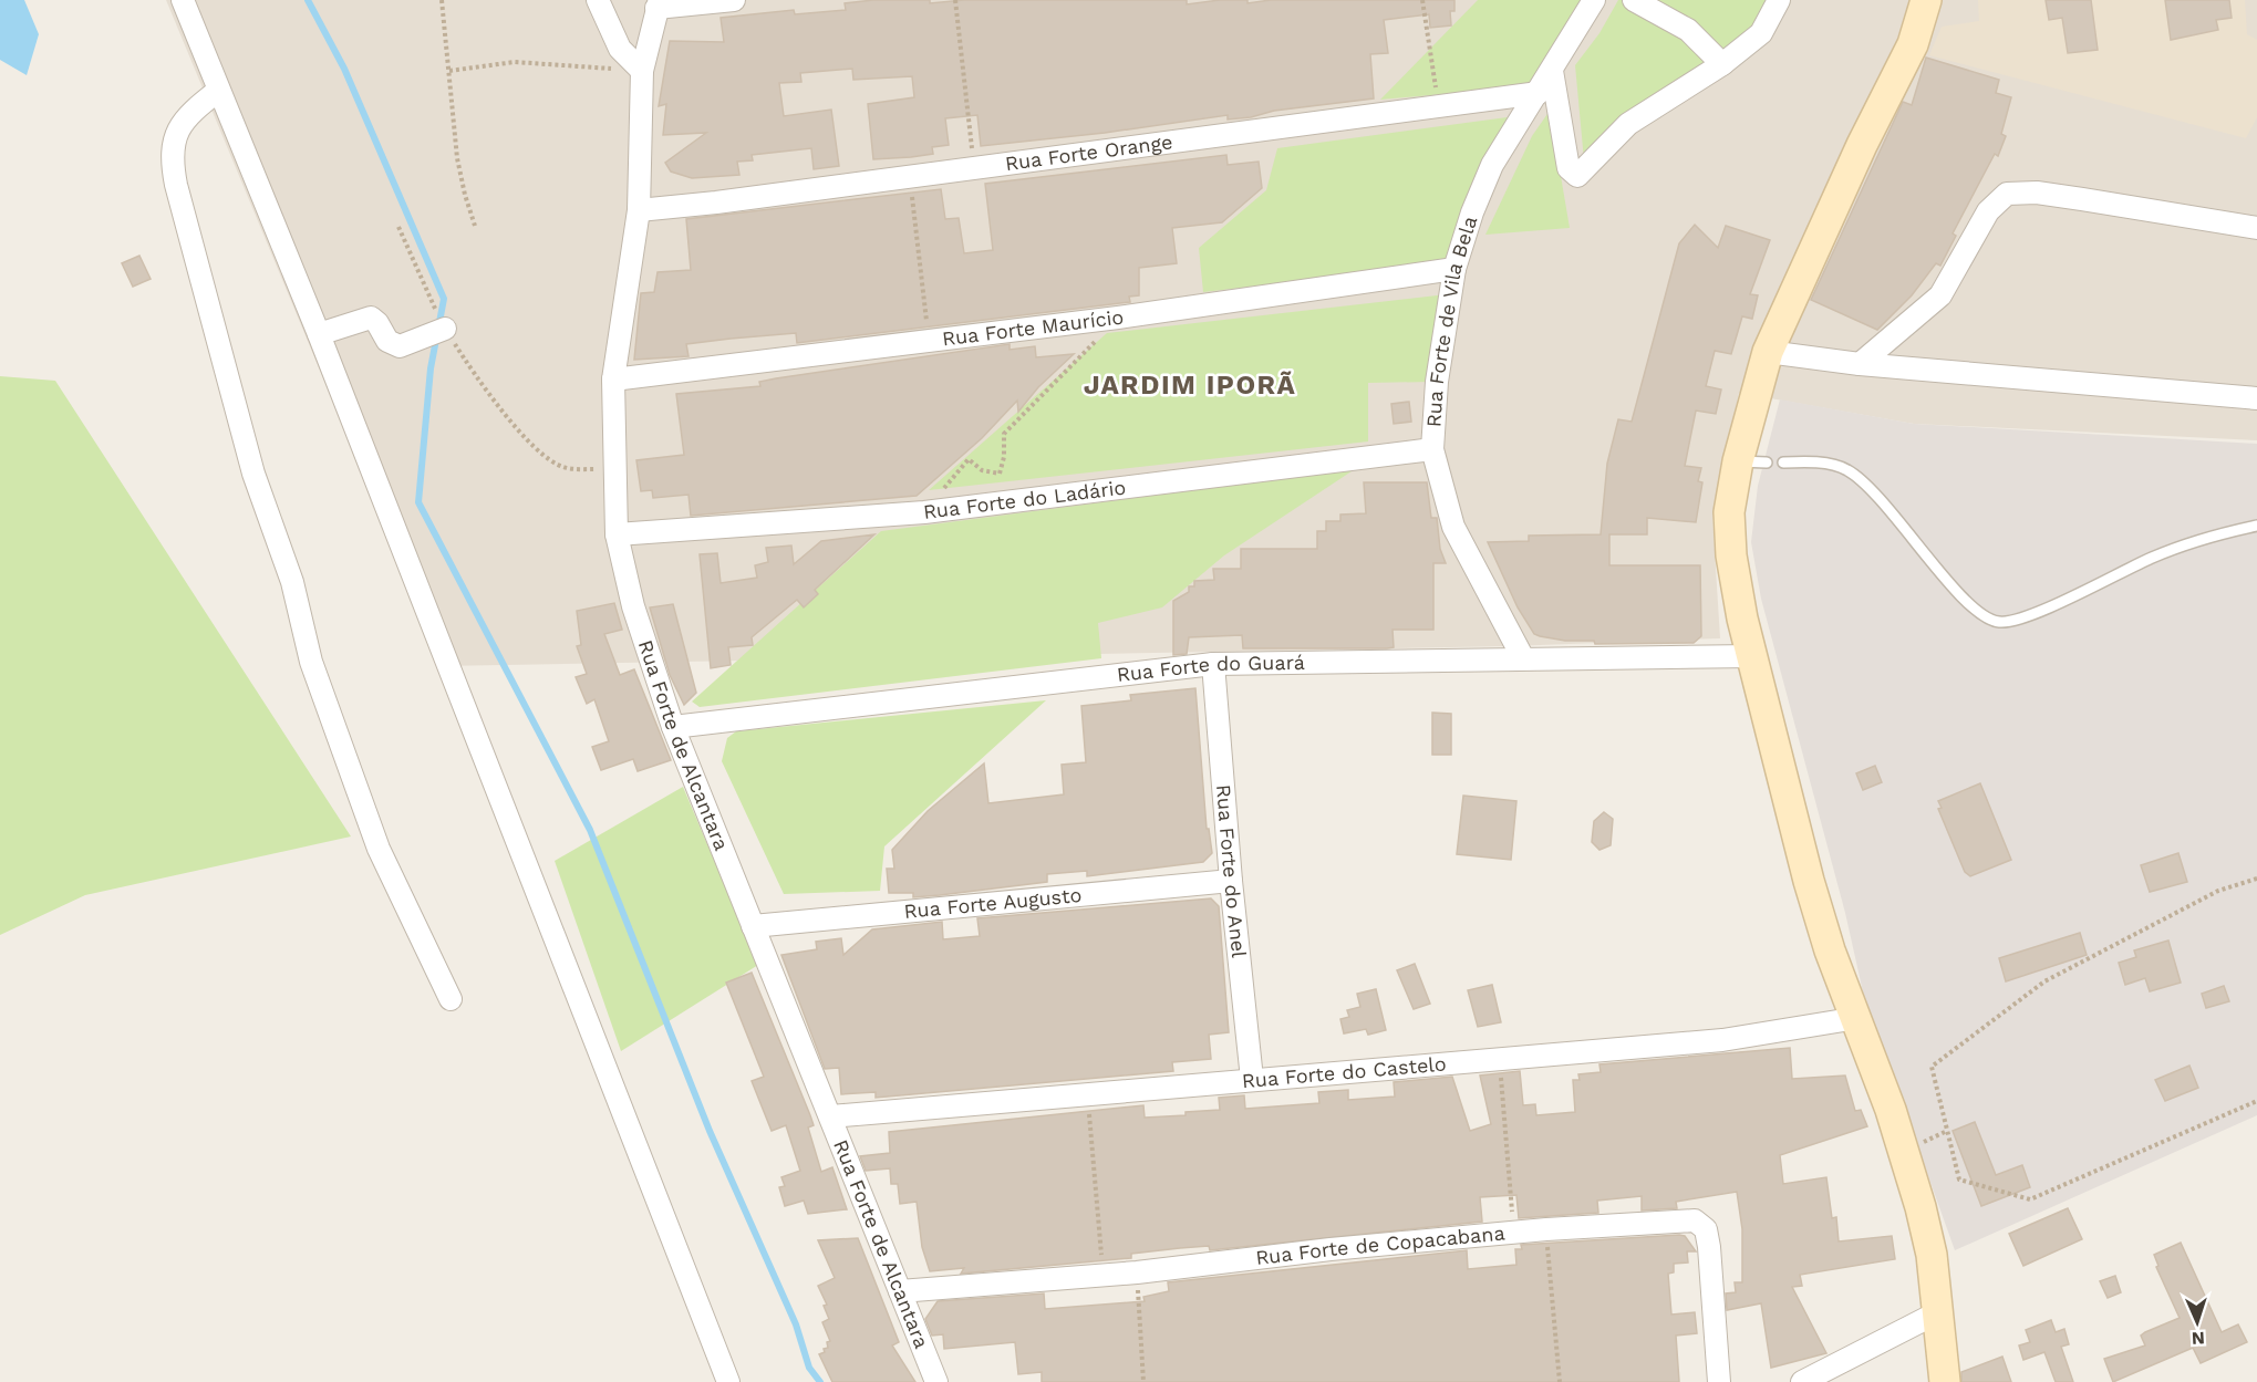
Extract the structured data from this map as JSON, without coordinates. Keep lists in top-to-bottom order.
{
  "streets": {
    "street": [
      "Rua Forte Orange",
      "Rua Forte de Vila Bela",
      "Rua Forte Maurício",
      "Rua Forte do Ladário",
      "Rua Forte do Guará",
      "Rua Forte de Alcantara",
      "Rua Forte do Anel",
      "Rua Forte Augusto",
      "Rua Forte do Castelo",
      "Rua Forte de Copacabana"
    ]
  },
  "crossings": [
    ["Rua Forte Orange", "Rua Forte de Vila Bela"],
    ["Rua Forte Orange", "Rua Forte de Alcantara"],
    ["Rua Forte de Vila Bela", "Rua Forte Maurício"],
    ["Rua Forte de Vila Bela", "Rua Forte do Ladário"],
    ["Rua Forte de Vila Bela", "Rua Forte do Guará"],
    ["Rua Forte Maurício", "Rua Forte de Alcantara"],
    ["Rua Forte do Ladário", "Rua Forte de Alcantara"],
    ["Rua Forte do Guará", "Rua Forte de Alcantara"],
    ["Rua Forte do Guará", "Rua Forte do Anel"],
    ["Rua Forte de Alcantara", "Rua Forte Augusto"],
    ["Rua Forte de Alcantara", "Rua Forte do Castelo"],
    ["Rua Forte de Alcantara", "Rua Forte de Copacabana"],
    ["Rua Forte do Anel", "Rua Forte Augusto"],
    ["Rua Forte do Anel", "Rua Forte do Castelo"]
  ],
  "districts": ["JARDIM IPORÃ"],
  "north": "bottom"
}
